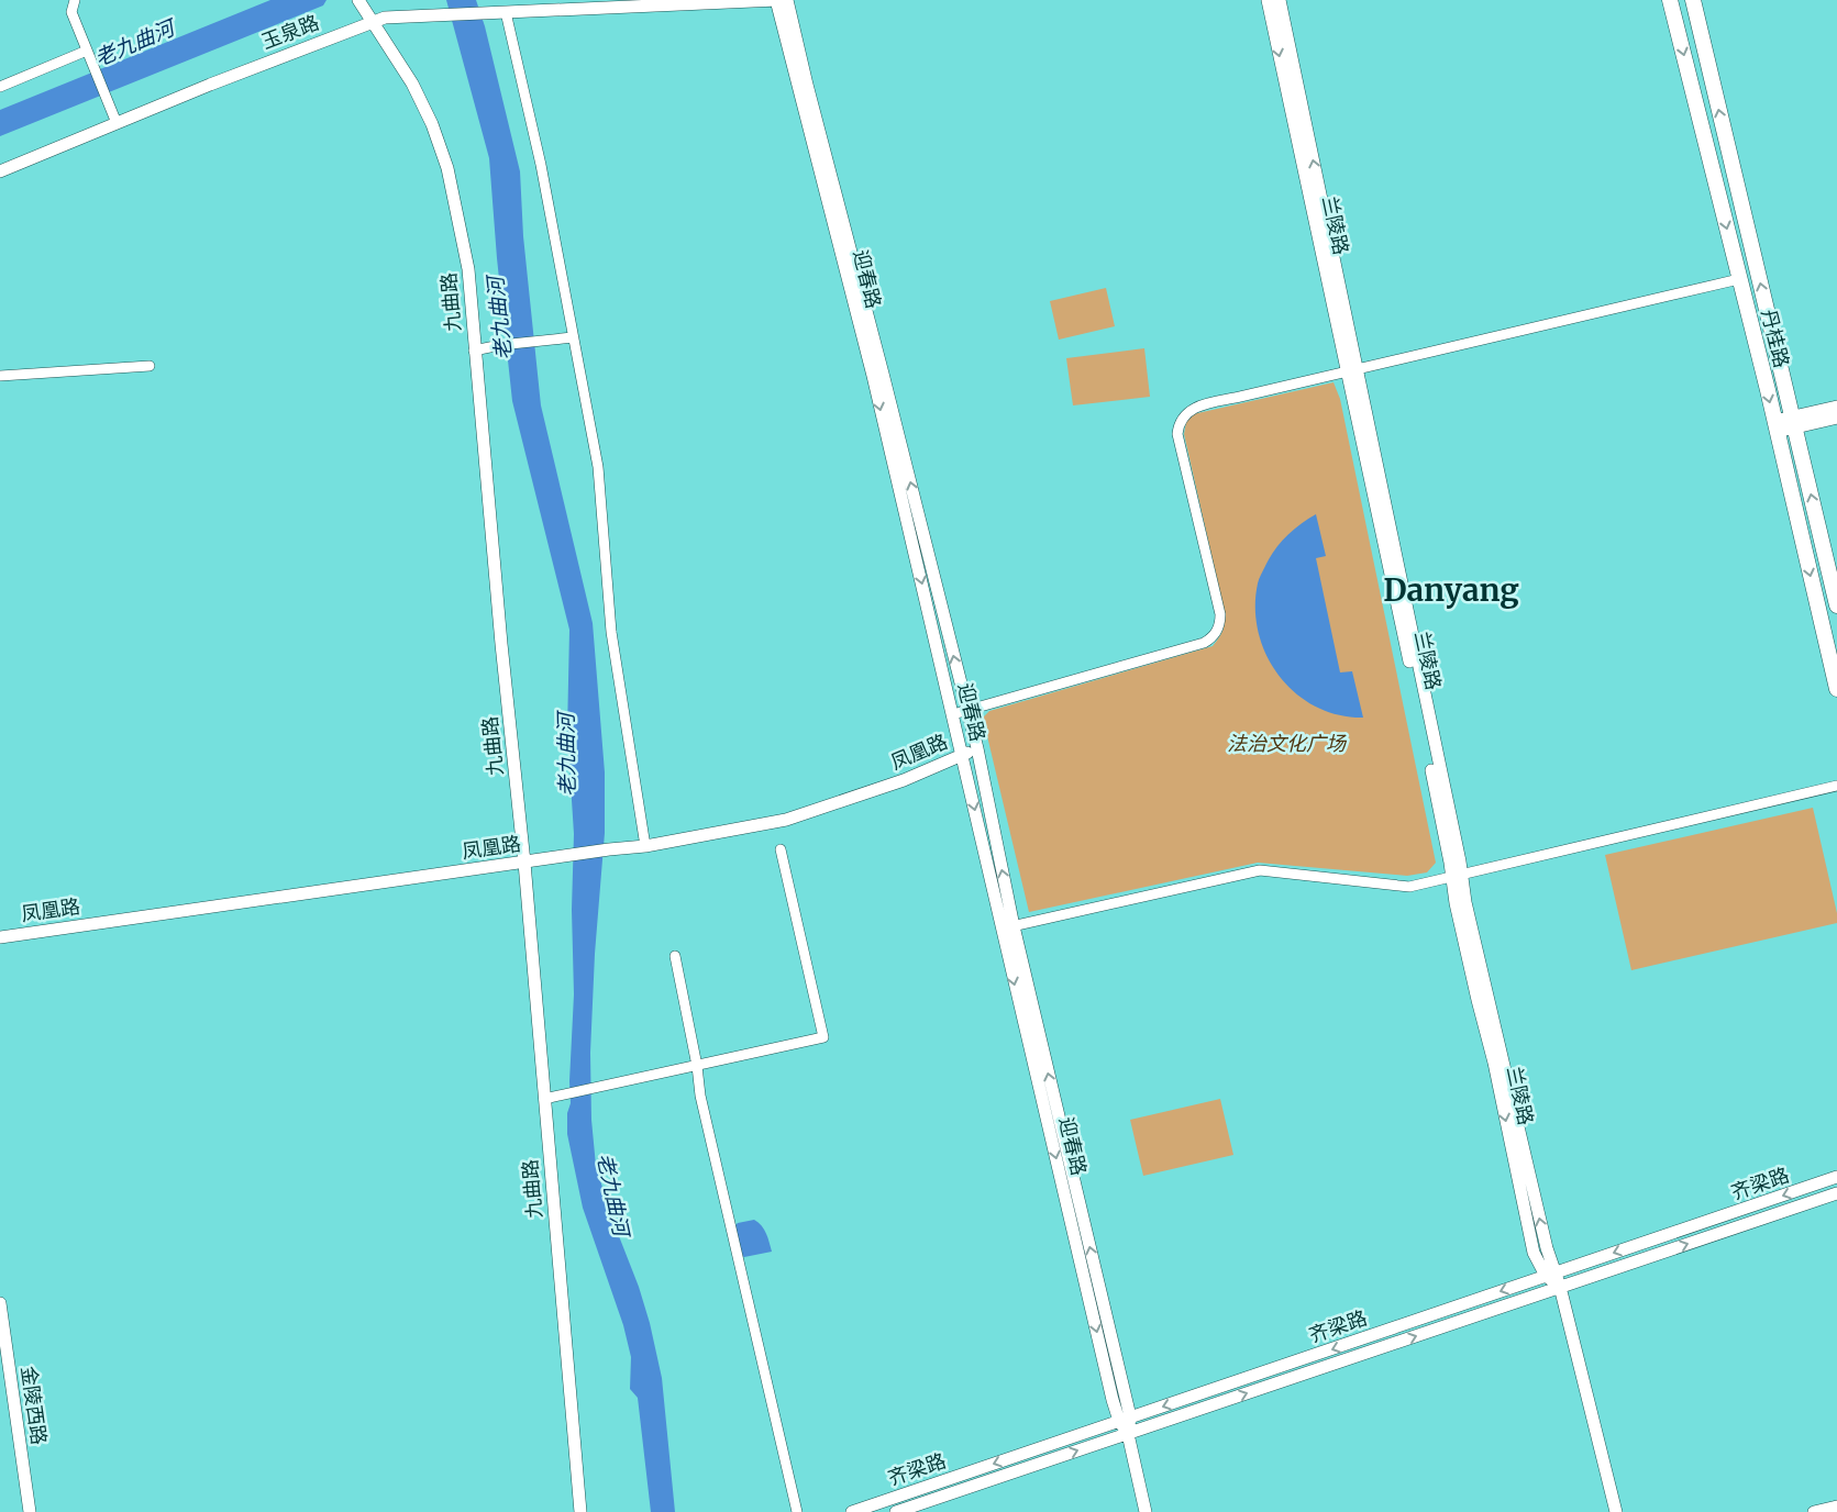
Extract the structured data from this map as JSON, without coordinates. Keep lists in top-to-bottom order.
{
  "streets": {
    "main road": ["丹桂路"],
    "street": [
      "玉泉路",
      "兰陵路",
      "迎春路",
      "九曲路",
      "凤凰路",
      "齐梁路",
      "金陵西路"
    ]
  },
  "crossings": [
    ["玉泉路", "迎春路"],
    ["玉泉路", "九曲路"],
    ["兰陵路", "齐梁路"],
    ["迎春路", "凤凰路"],
    ["迎春路", "齐梁路"],
    ["九曲路", "凤凰路"]
  ],
  "districts": ["Danyang"],
  "water": ["老九曲河"],
  "parks": ["法治文化广场"]
}
